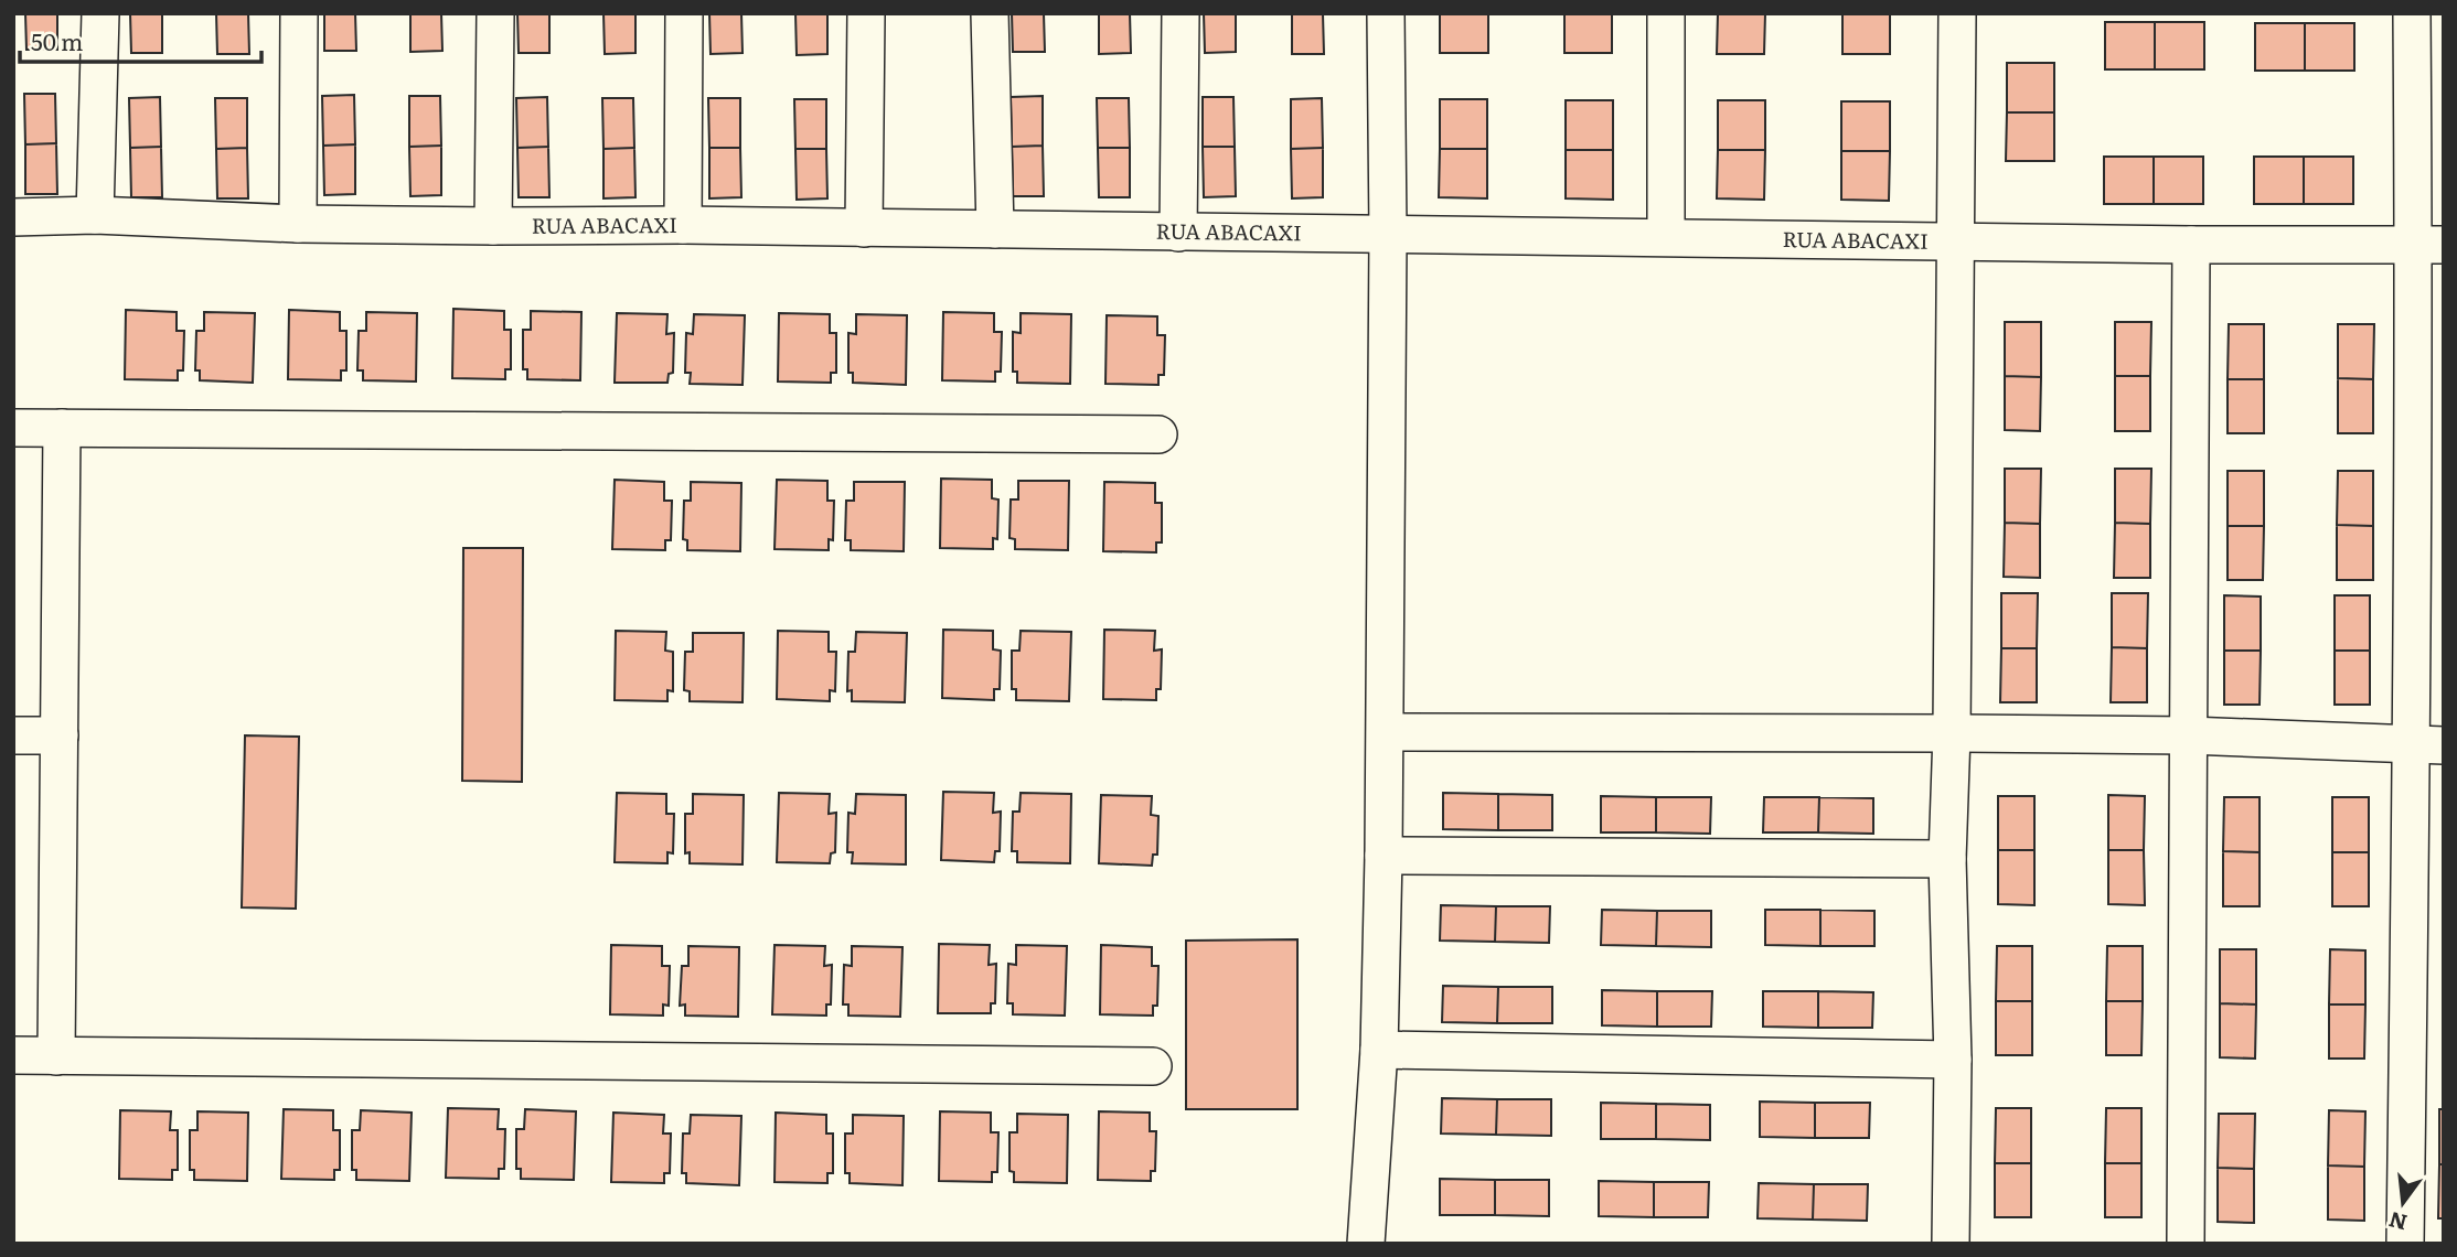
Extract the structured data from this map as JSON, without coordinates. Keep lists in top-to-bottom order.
{
  "streets": {
    "street": ["RUA ABACAXI"]
  },
  "scale_bar": "50 m",
  "north": "bottom"
}
